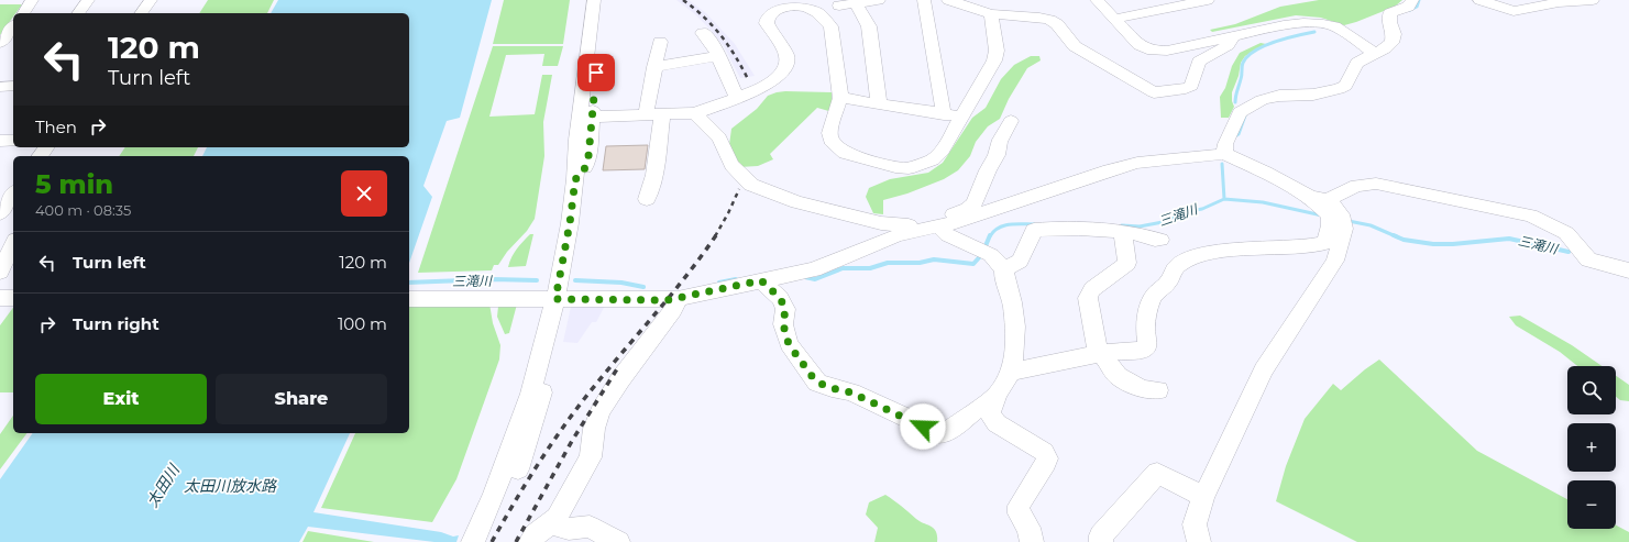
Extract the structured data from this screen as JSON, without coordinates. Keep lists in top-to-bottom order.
{
  "water": ["三滝川", "太田川", "太田川放水路"],
  "page": {
    "turn": ["120 m", "Turn left"],
    "then": "Then",
    "heading": ["5 min", "400 m · 08:35"],
    "list": [
      {
        "name": "Turn left",
        "value": "120 m"
      },
      {
        "name": "Turn right",
        "value": "100 m"
      }
    ],
    "buttons": ["Exit", "Share"],
    "map_buttons": ["+", "−"]
  }
}
